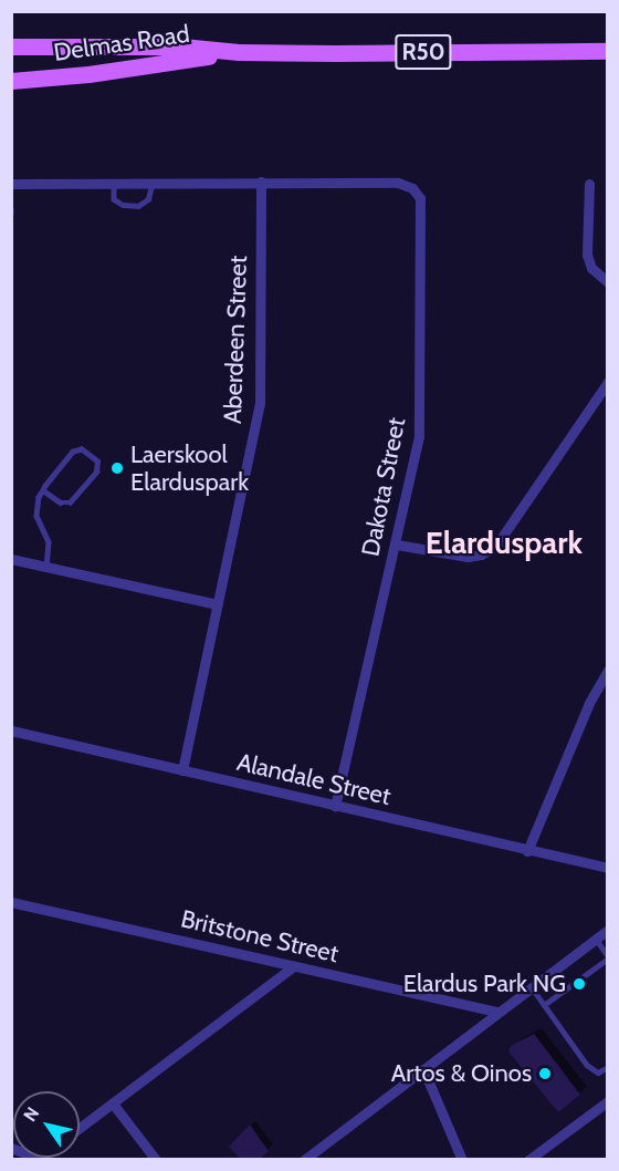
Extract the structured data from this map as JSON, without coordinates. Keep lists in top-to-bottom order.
{
  "streets": {
    "main road": ["Delmas Road", "R50"],
    "street": [
      "Aberdeen Street",
      "Dakota Street",
      "Alandale Street",
      "Britstone Street"
    ]
  },
  "crossings": [
    ["Aberdeen Street", "Dakota Street"],
    ["Aberdeen Street", "Alandale Street"],
    ["Dakota Street", "Alandale Street"]
  ],
  "districts": ["Elarduspark"],
  "places": ["Laerskool Elarduspark", "Elardus Park NG", "Artos & Oinos"],
  "north": "top left"
}
